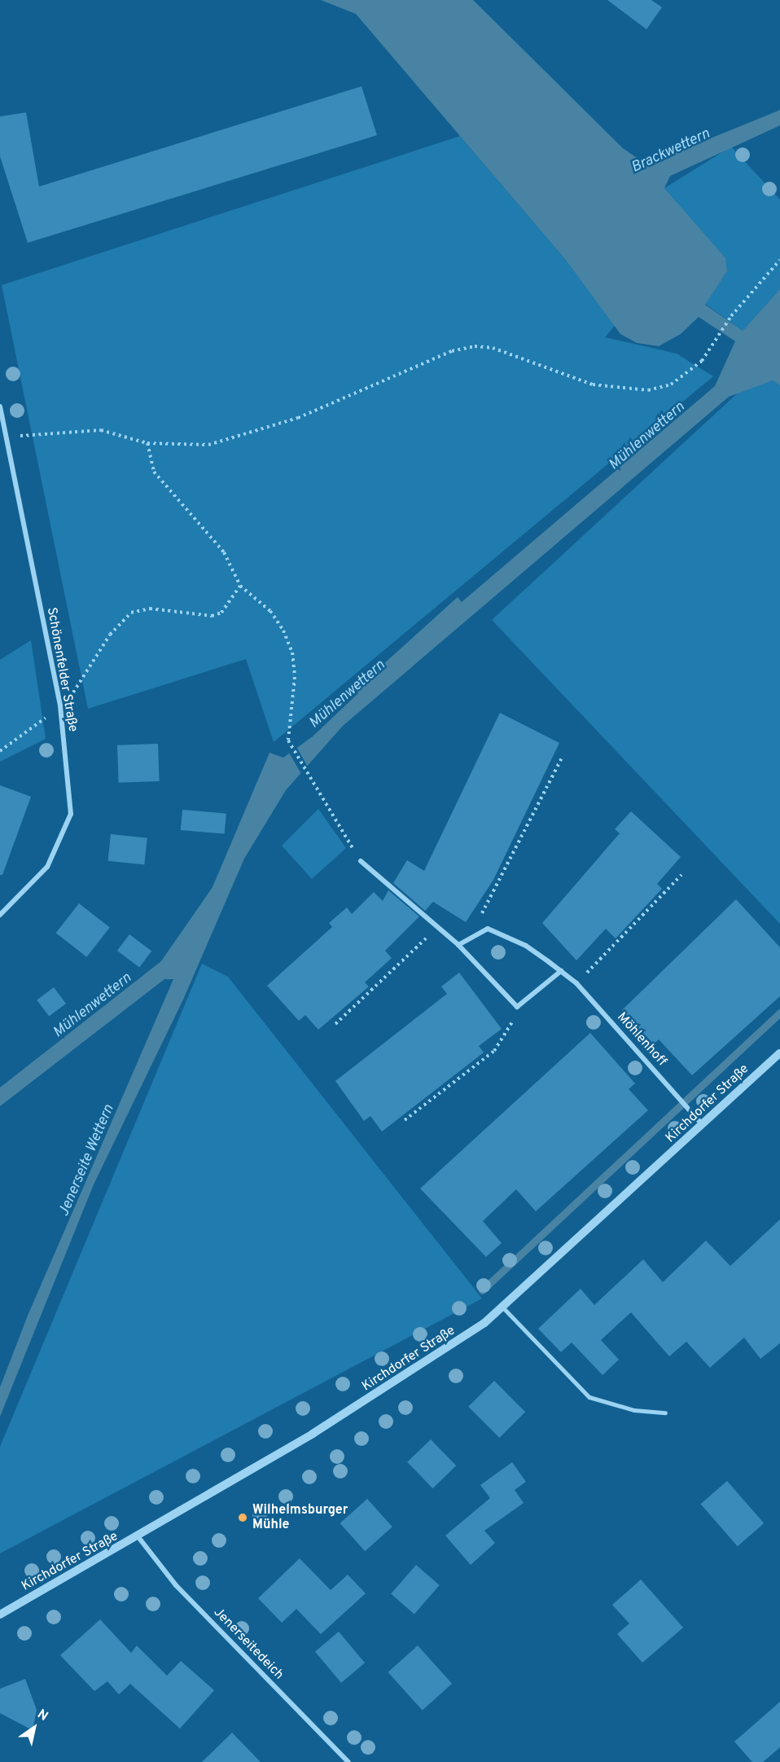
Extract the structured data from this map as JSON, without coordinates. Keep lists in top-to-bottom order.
{
  "streets": {
    "street": [
      "Schönenfelder Straße",
      "Möhlenhoff",
      "Kirchdorfer Straße",
      "Jenerseitedeich"
    ]
  },
  "crossings": [
    ["Möhlenhoff", "Kirchdorfer Straße"],
    ["Kirchdorfer Straße", "Jenerseitedeich"]
  ],
  "water": ["Brackwettern", "Mühlenwettern", "Jenerseite Wettern"],
  "places": ["Wilhelmsburger Mühle"],
  "north": "top right"
}
